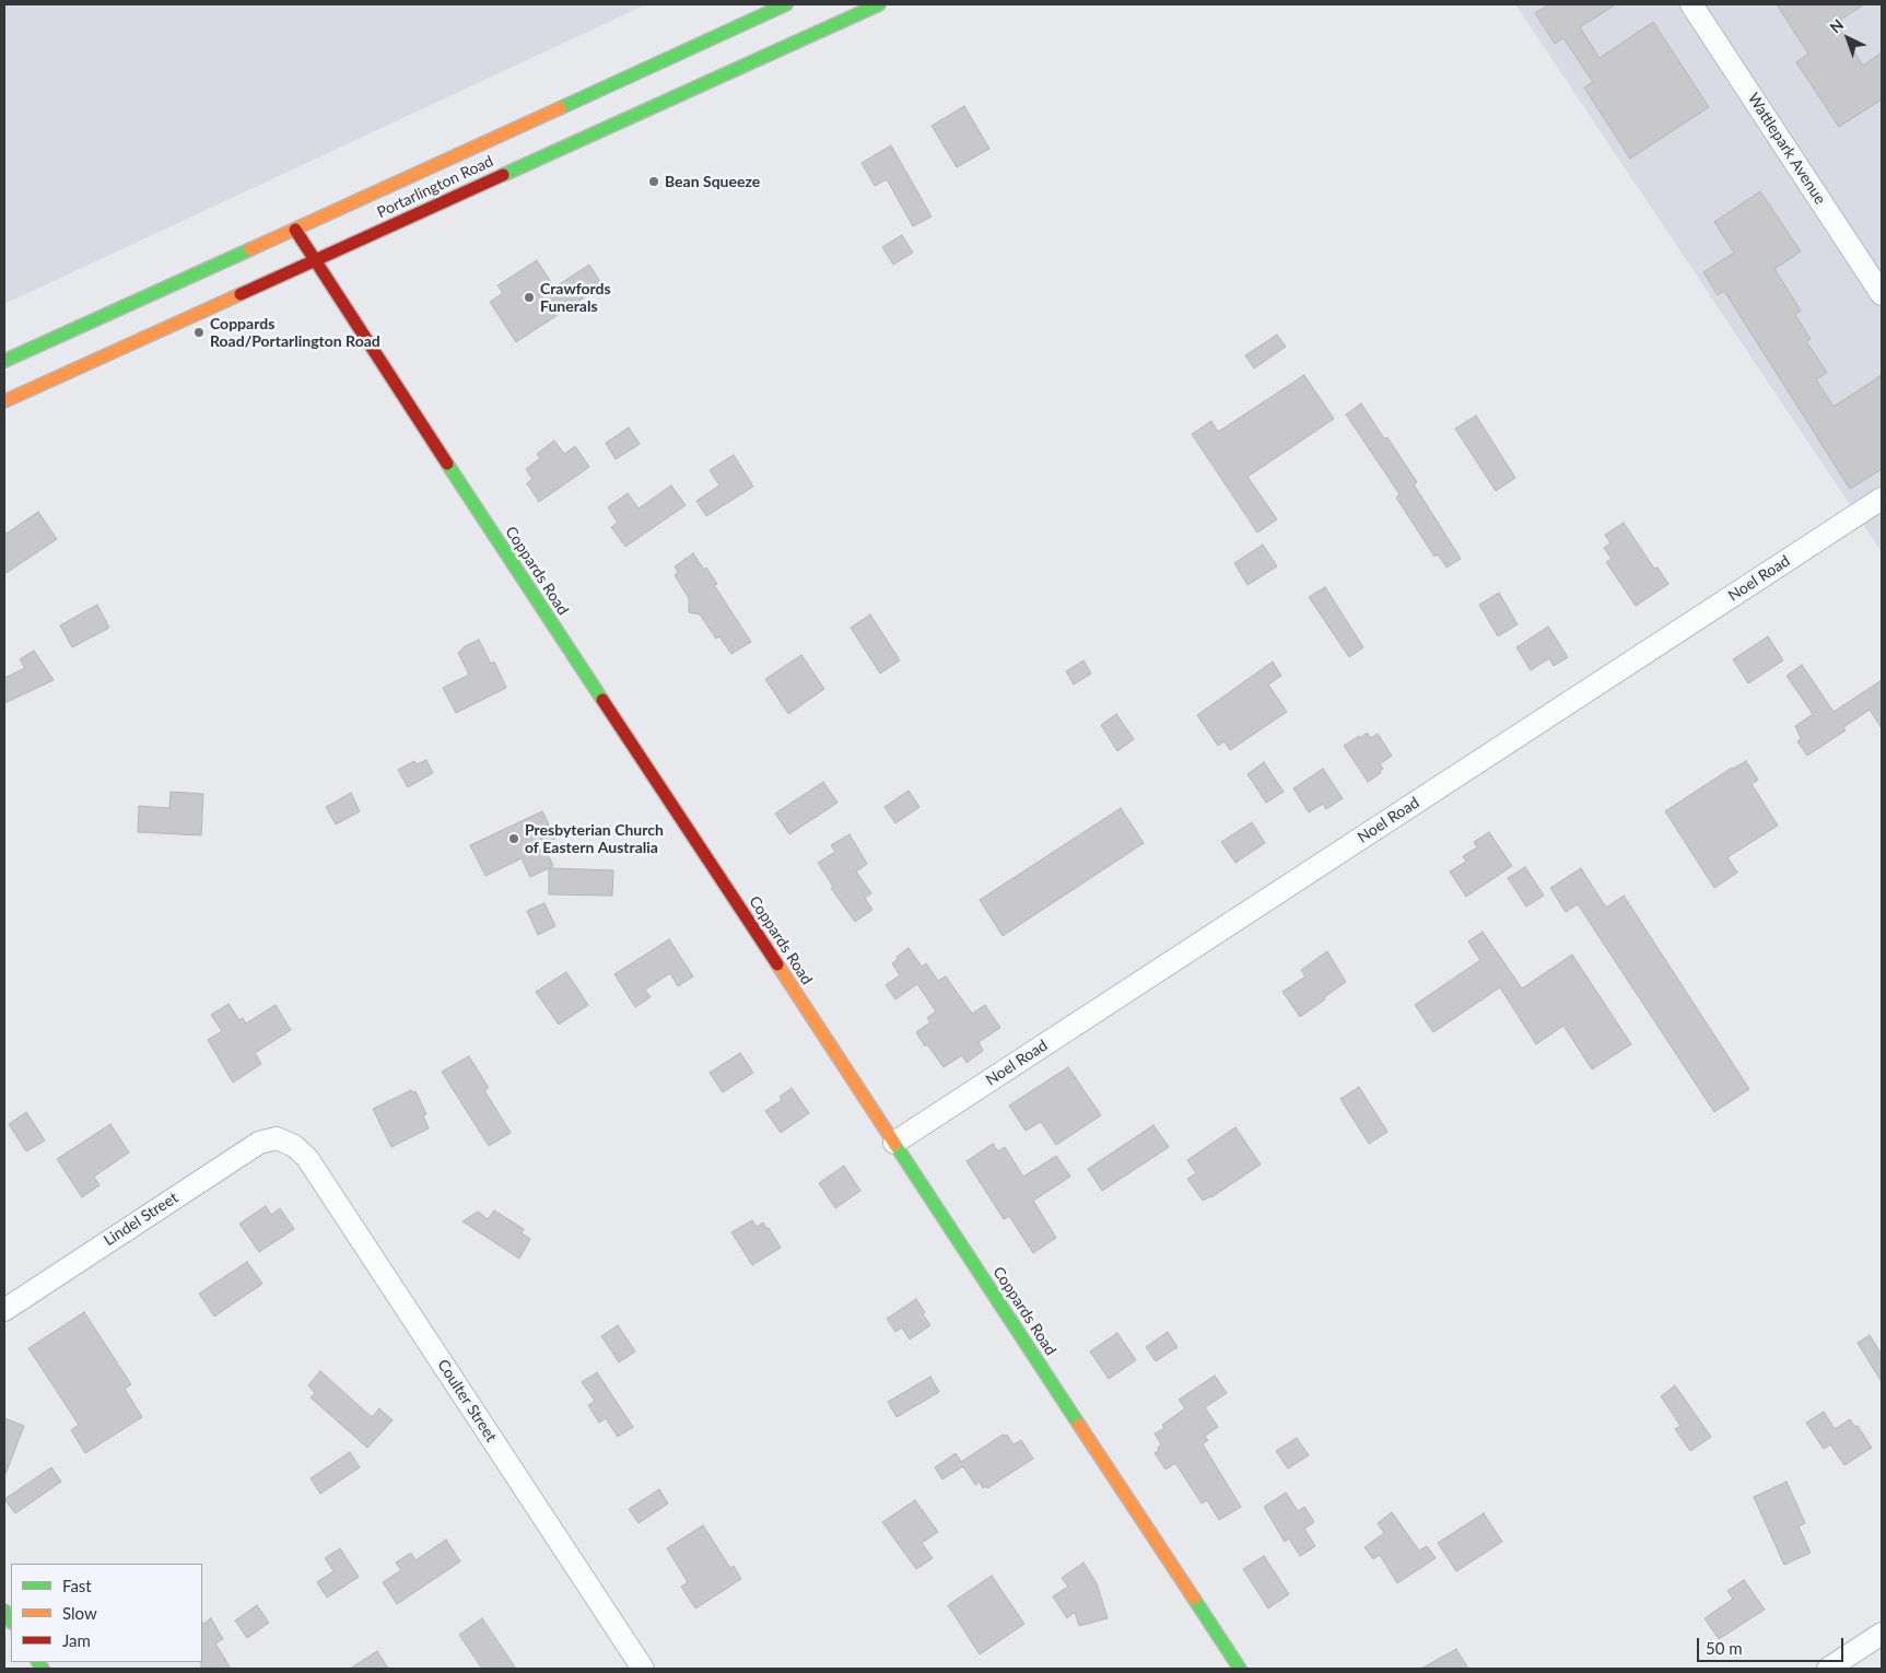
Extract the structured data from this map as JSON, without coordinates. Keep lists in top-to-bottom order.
{
  "streets": {
    "main road": ["Portarlington Road", "Coppards Road"],
    "street": [
      "Wattlepark Avenue",
      "Noel Road",
      "Lindel Street",
      "Coulter Street"
    ]
  },
  "crossings": [
    ["Portarlington Road", "Coppards Road"],
    ["Coppards Road", "Noel Road"],
    ["Lindel Street", "Coulter Street"]
  ],
  "places": [
    "Bean Squeeze",
    "Crawfords Funerals",
    "Coppards Road/Portarlington Road",
    "Presbyterian Church of Eastern Australia"
  ],
  "legend": ["Fast", "Slow", "Jam"],
  "scale_bar": "50 m",
  "north": "top left"
}
